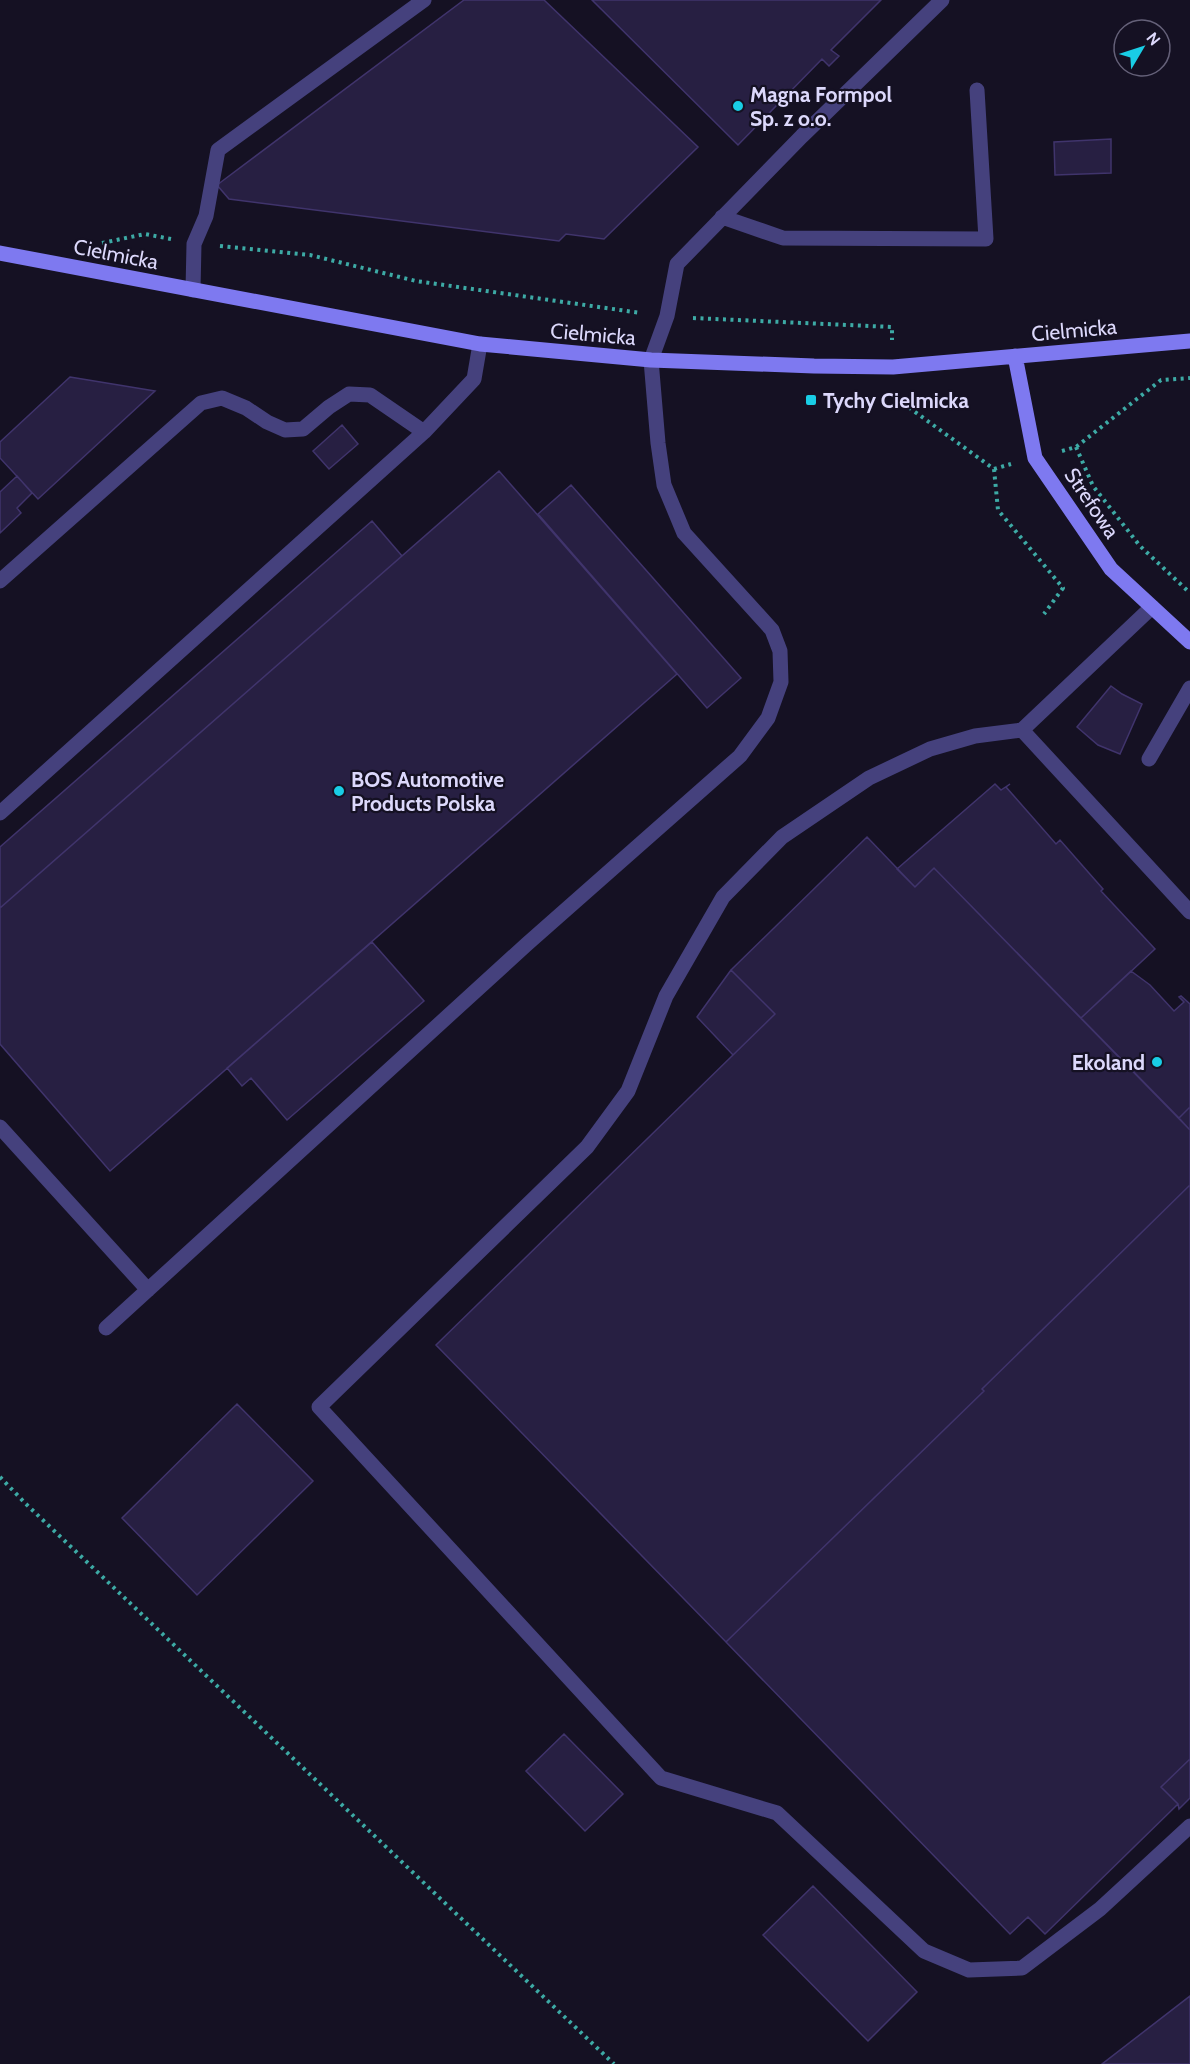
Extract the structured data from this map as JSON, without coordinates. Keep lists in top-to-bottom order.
{
  "streets": {
    "street": ["Cielmicka", "Strefowa"]
  },
  "crossings": [
    ["Cielmicka", "Strefowa"]
  ],
  "places": {
    "other": ["Magna Formpol Sp. z o.o.", "BOS Automotive Products Polska", "Ekoland"],
    "transit": ["Tychy Cielmicka"]
  },
  "north": "top right"
}
